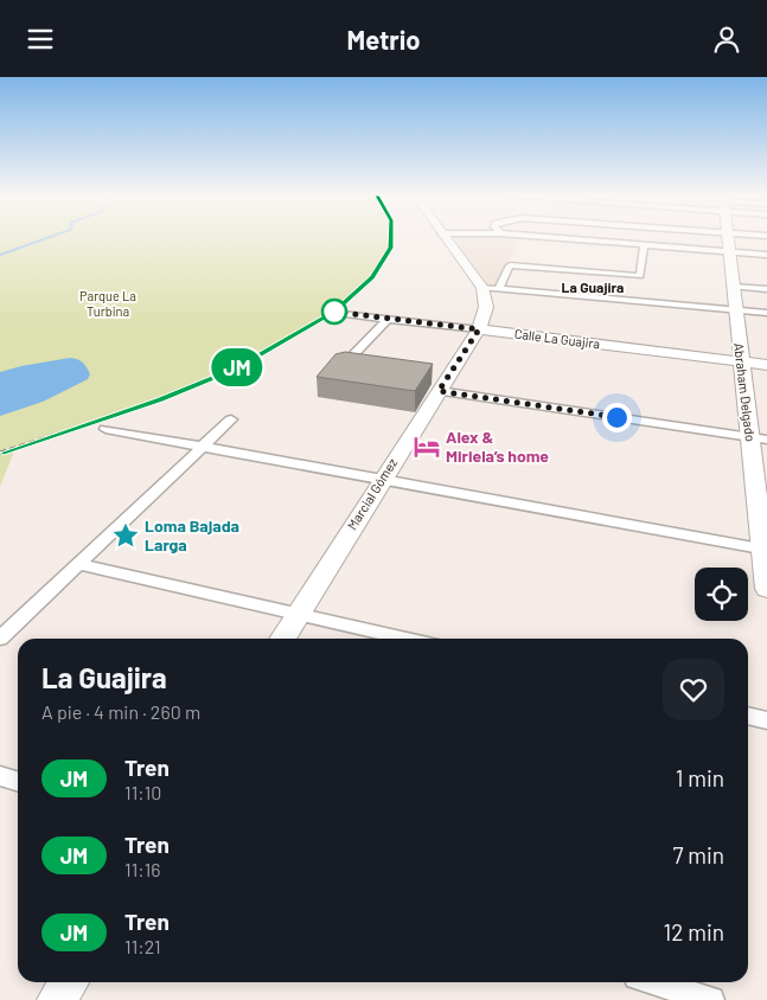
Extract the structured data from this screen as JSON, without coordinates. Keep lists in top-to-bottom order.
{
  "streets": {
    "main road": ["Calle La Guajira", "Abraham Delgado", "Marcial Gómez"]
  },
  "crossings": [
    ["Calle La Guajira", "Abraham Delgado"],
    ["Calle La Guajira", "Marcial Gómez"]
  ],
  "districts": ["La Guajira"],
  "parks": ["Parque La Turbina"],
  "places": {
    "hotel": ["Alex & Miriela’s home"],
    "place": ["Loma Bajada Larga"]
  },
  "page": {
    "header": "Metrio",
    "on_map": "JM",
    "heading": ["La Guajira", "A pie · 4 min · 260 m"],
    "list": [
      {
        "mark": "JM",
        "name": "Tren",
        "note": "11:10",
        "value": "1 min"
      },
      {
        "mark": "JM",
        "name": "Tren",
        "note": "11:16",
        "value": "7 min"
      },
      {
        "mark": "JM",
        "name": "Tren",
        "note": "11:21",
        "value": "12 min"
      }
    ]
  }
}
